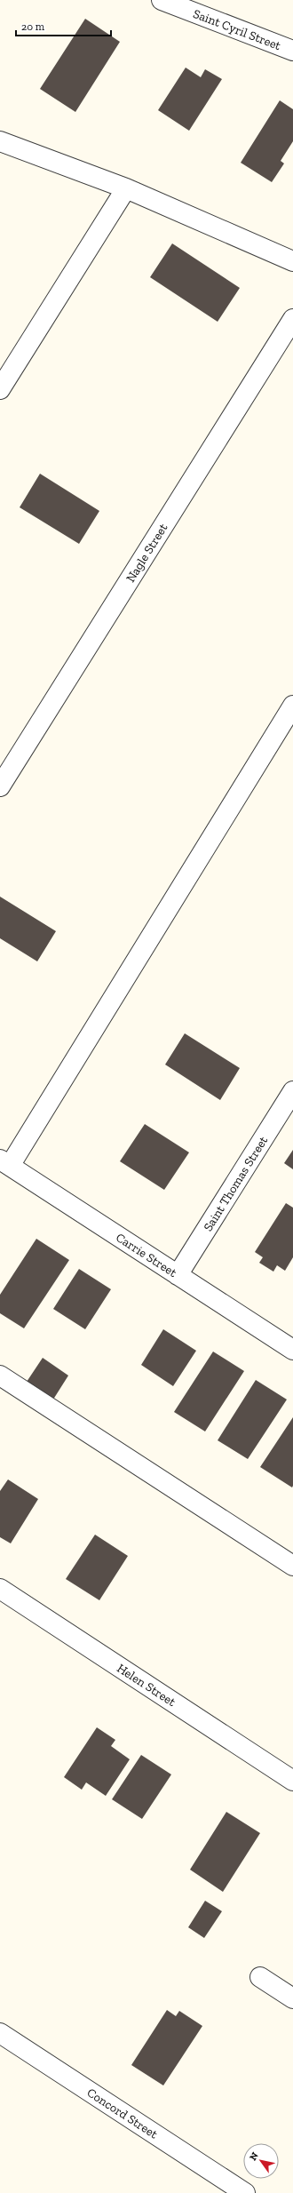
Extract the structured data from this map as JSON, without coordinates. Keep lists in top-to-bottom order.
{
  "streets": {
    "street": [
      "Saint Cyril Street",
      "Nagle Street",
      "Saint Thomas Street",
      "Carrie Street",
      "Helen Street",
      "Concord Street"
    ]
  },
  "crossings": [
    ["Saint Thomas Street", "Carrie Street"]
  ],
  "scale_bar": "20 m",
  "north": "top left"
}
